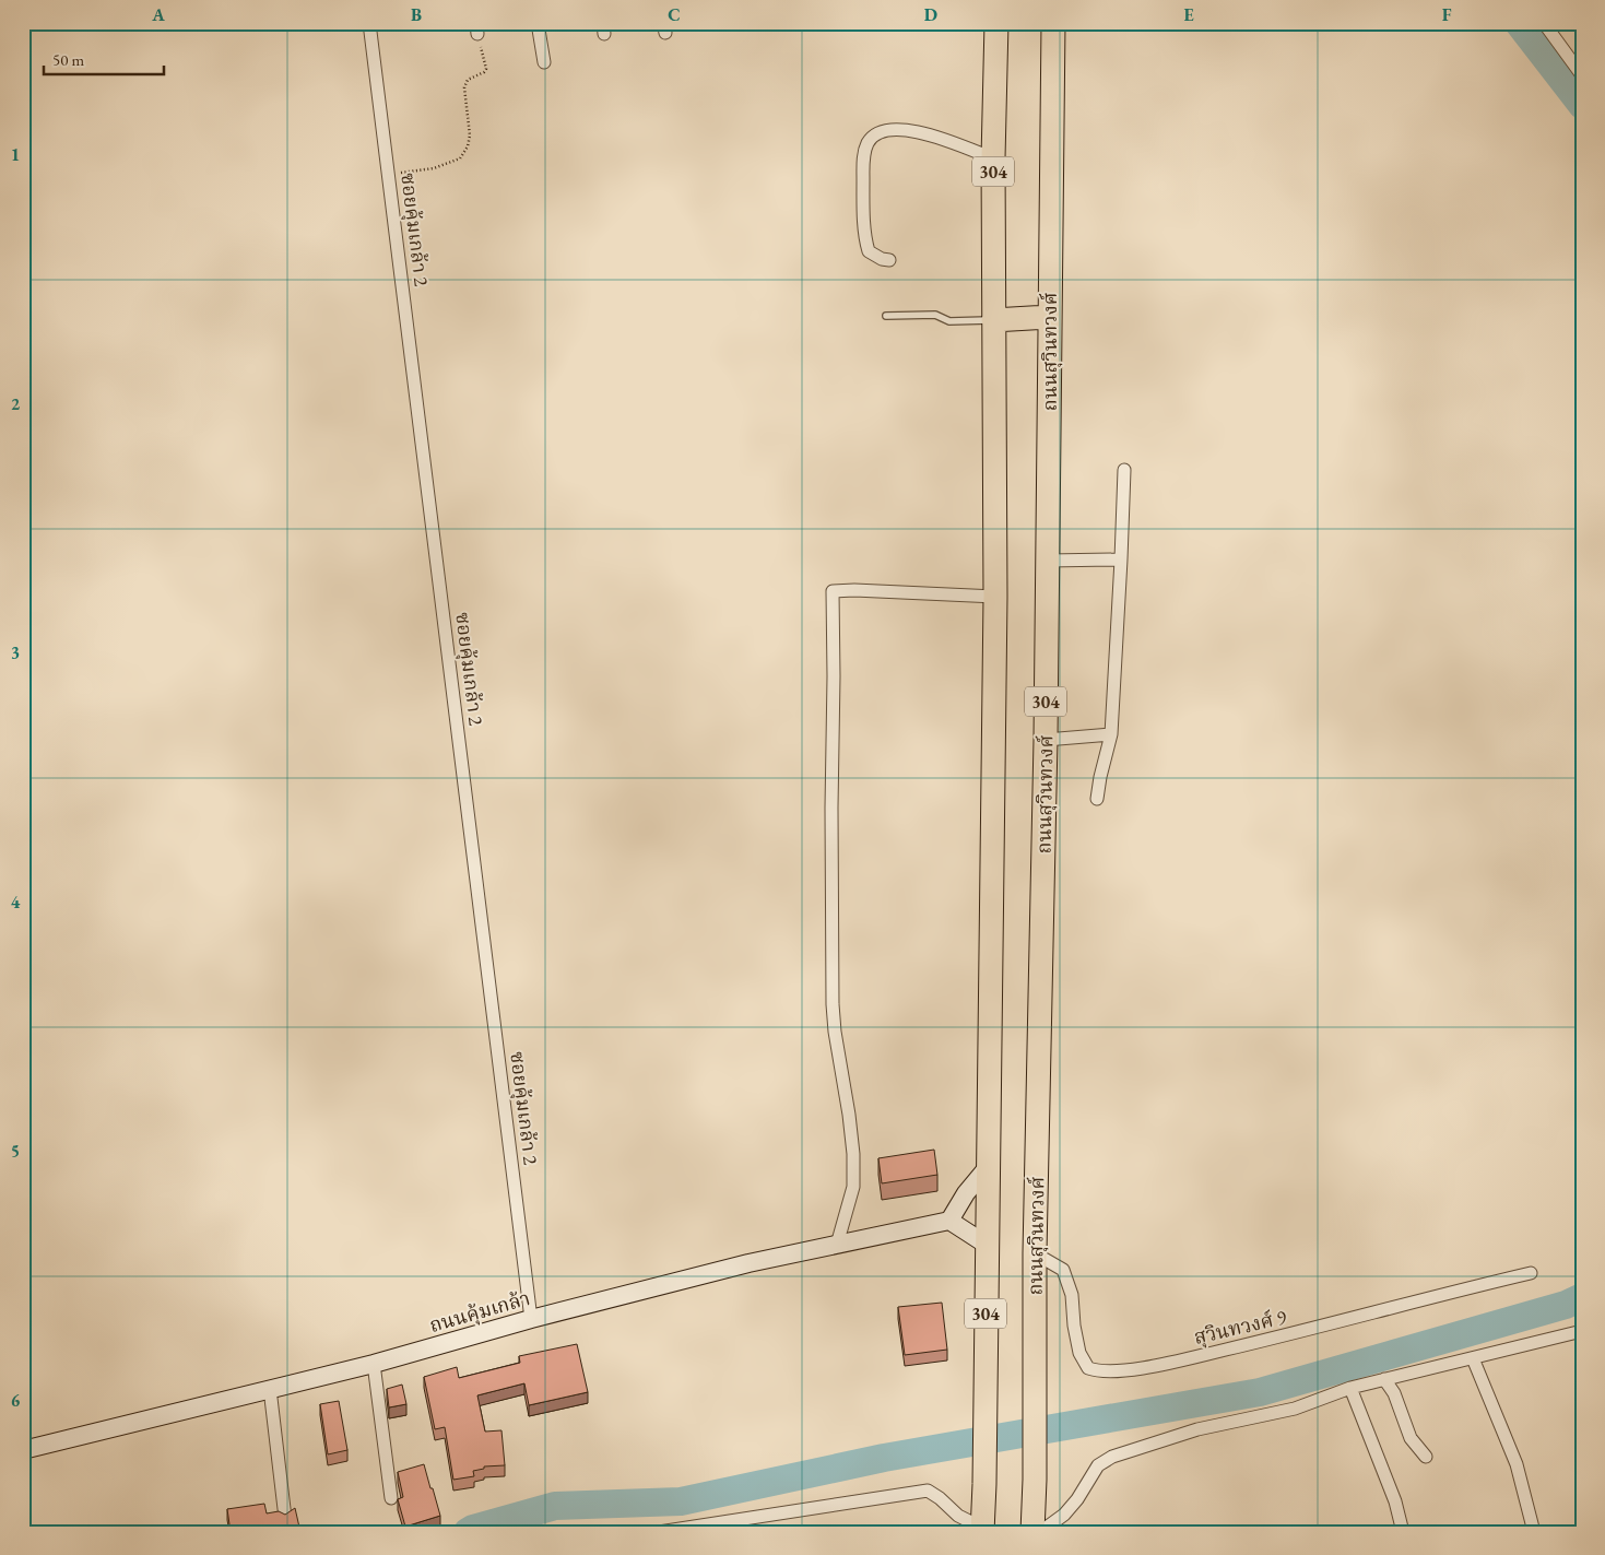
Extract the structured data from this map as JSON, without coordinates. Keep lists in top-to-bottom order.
{
  "streets": {
    "highway": ["304", "ถนนสุวินทวงศ์"],
    "main road": ["ถนนคุ้มเกล้า"],
    "street": ["ซอยคุ้มเกล้า 2", "สุวินทวงศ์ 9"]
  },
  "crossings": [
    ["ซอยคุ้มเกล้า 2", "ถนนคุ้มเกล้า"],
    ["ถนนสุวินทวงศ์", "สุวินทวงศ์ 9"]
  ],
  "scale_bar": "50 m",
  "grid": {
    "columns": [
      "A",
      "B",
      "C",
      "D",
      "E",
      "F"
    ],
    "rows": [
      "1",
      "2",
      "3",
      "4",
      "5",
      "6"
    ]
  }
}
